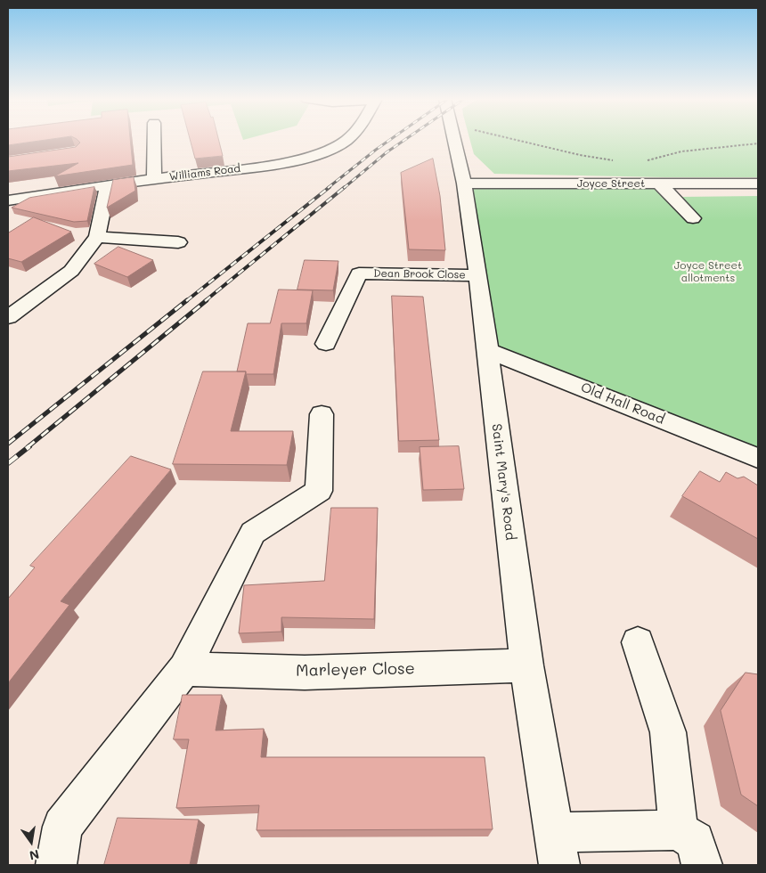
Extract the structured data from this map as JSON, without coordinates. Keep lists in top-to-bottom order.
{
  "streets": {
    "street": [
      "Williams Road",
      "Joyce Street",
      "Dean Brook Close",
      "Old Hall Road",
      "Saint Mary's Road",
      "Marleyer Close"
    ]
  },
  "crossings": [
    ["Joyce Street", "Saint Mary's Road"],
    ["Dean Brook Close", "Saint Mary's Road"],
    ["Old Hall Road", "Saint Mary's Road"],
    ["Saint Mary's Road", "Marleyer Close"]
  ],
  "parks": ["Joyce Street allotments"],
  "north": "bottom"
}
